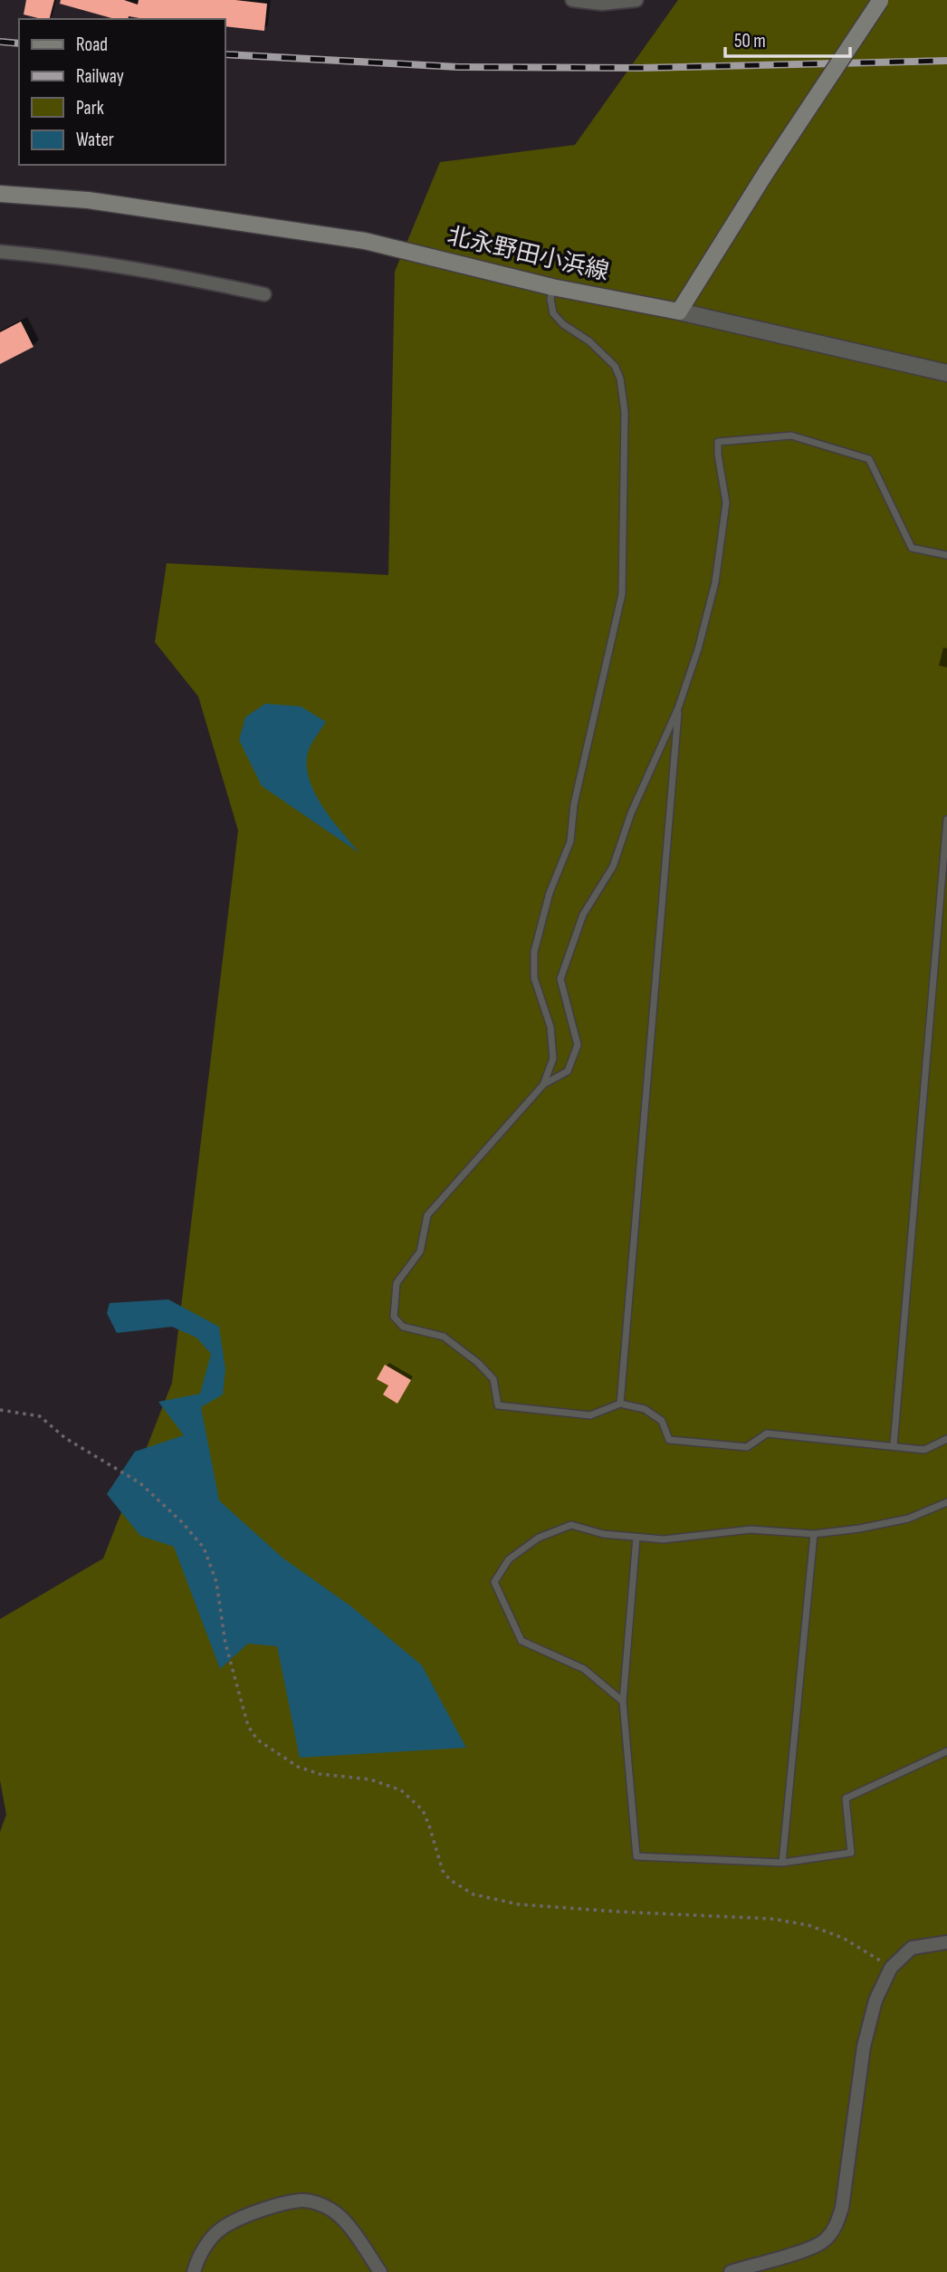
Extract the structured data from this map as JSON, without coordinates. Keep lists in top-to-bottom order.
{
  "streets": {
    "main road": ["北永野田小浜線"]
  },
  "legend": [
    "Road",
    "Railway",
    "Park",
    "Water"
  ],
  "scale_bar": "50 m"
}
